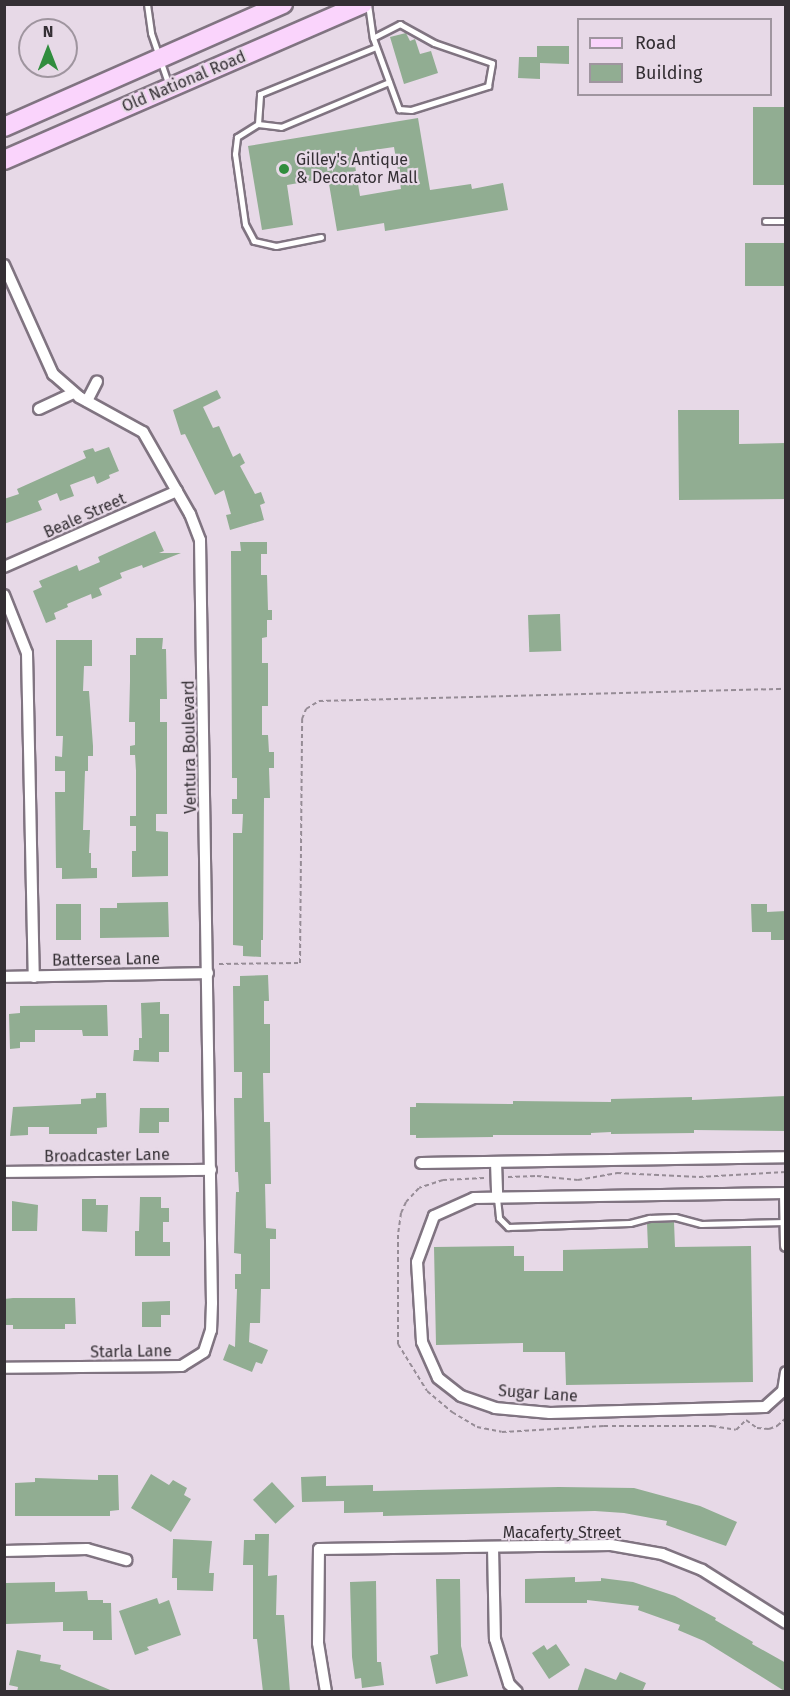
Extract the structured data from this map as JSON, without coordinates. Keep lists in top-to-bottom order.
{
  "streets": {
    "main road": ["Old National Road"],
    "street": [
      "Beale Street",
      "Ventura Boulevard",
      "Battersea Lane",
      "Broadcaster Lane",
      "Starla Lane",
      "Sugar Lane",
      "Macaferty Street"
    ]
  },
  "crossings": [
    ["Beale Street", "Ventura Boulevard"],
    ["Ventura Boulevard", "Battersea Lane"],
    ["Ventura Boulevard", "Broadcaster Lane"],
    ["Ventura Boulevard", "Starla Lane"]
  ],
  "places": ["Gilley's Antique & Decorator Mall"],
  "legend": ["Road", "Building"],
  "north": "top"
}
